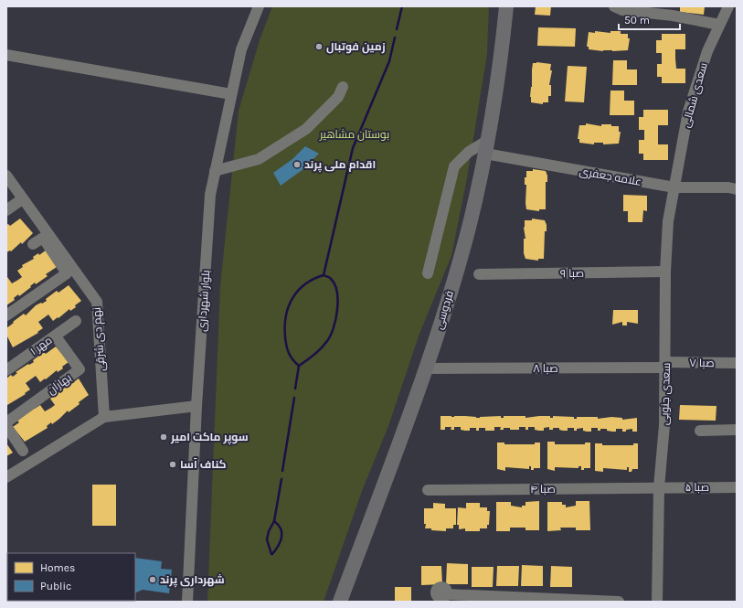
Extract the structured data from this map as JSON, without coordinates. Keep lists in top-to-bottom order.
{
  "streets": {
    "main road": ["فردوسی"],
    "street": [
      "سعدی شمالی",
      "علامه جعفری",
      "صبا ۹",
      "بلوار شهرداری",
      "نهم دی شرقی",
      "مهر ۱",
      "صبا ۷",
      "صبا ۸",
      "بهاران",
      "سعدی جنوبی",
      "صبا ۵",
      "صبا ۴"
    ]
  },
  "crossings": [
    ["سعدی شمالی", "علامه جعفری"],
    ["سعدی شمالی", "سعدی جنوبی"],
    ["علامه جعفری", "فردوسی"],
    ["علامه جعفری", "سعدی جنوبی"],
    ["صبا ۹", "سعدی جنوبی"],
    ["فردوسی", "صبا ۸"],
    ["مهر ۱", "بهاران"],
    ["صبا ۷", "صبا ۸"],
    ["صبا ۷", "سعدی جنوبی"],
    ["صبا ۸", "سعدی جنوبی"],
    ["سعدی جنوبی", "صبا ۵"],
    ["سعدی جنوبی", "صبا ۴"],
    ["صبا ۵", "صبا ۴"]
  ],
  "parks": ["بوستان مشاهیر"],
  "places": [
    "زمین فوتبال",
    "اقدام ملی پرند",
    "سوپر ماکت امیر",
    "کناف آسا",
    "شهرداری پرند"
  ],
  "legend": ["Homes", "Public"],
  "scale_bar": "50 m"
}
